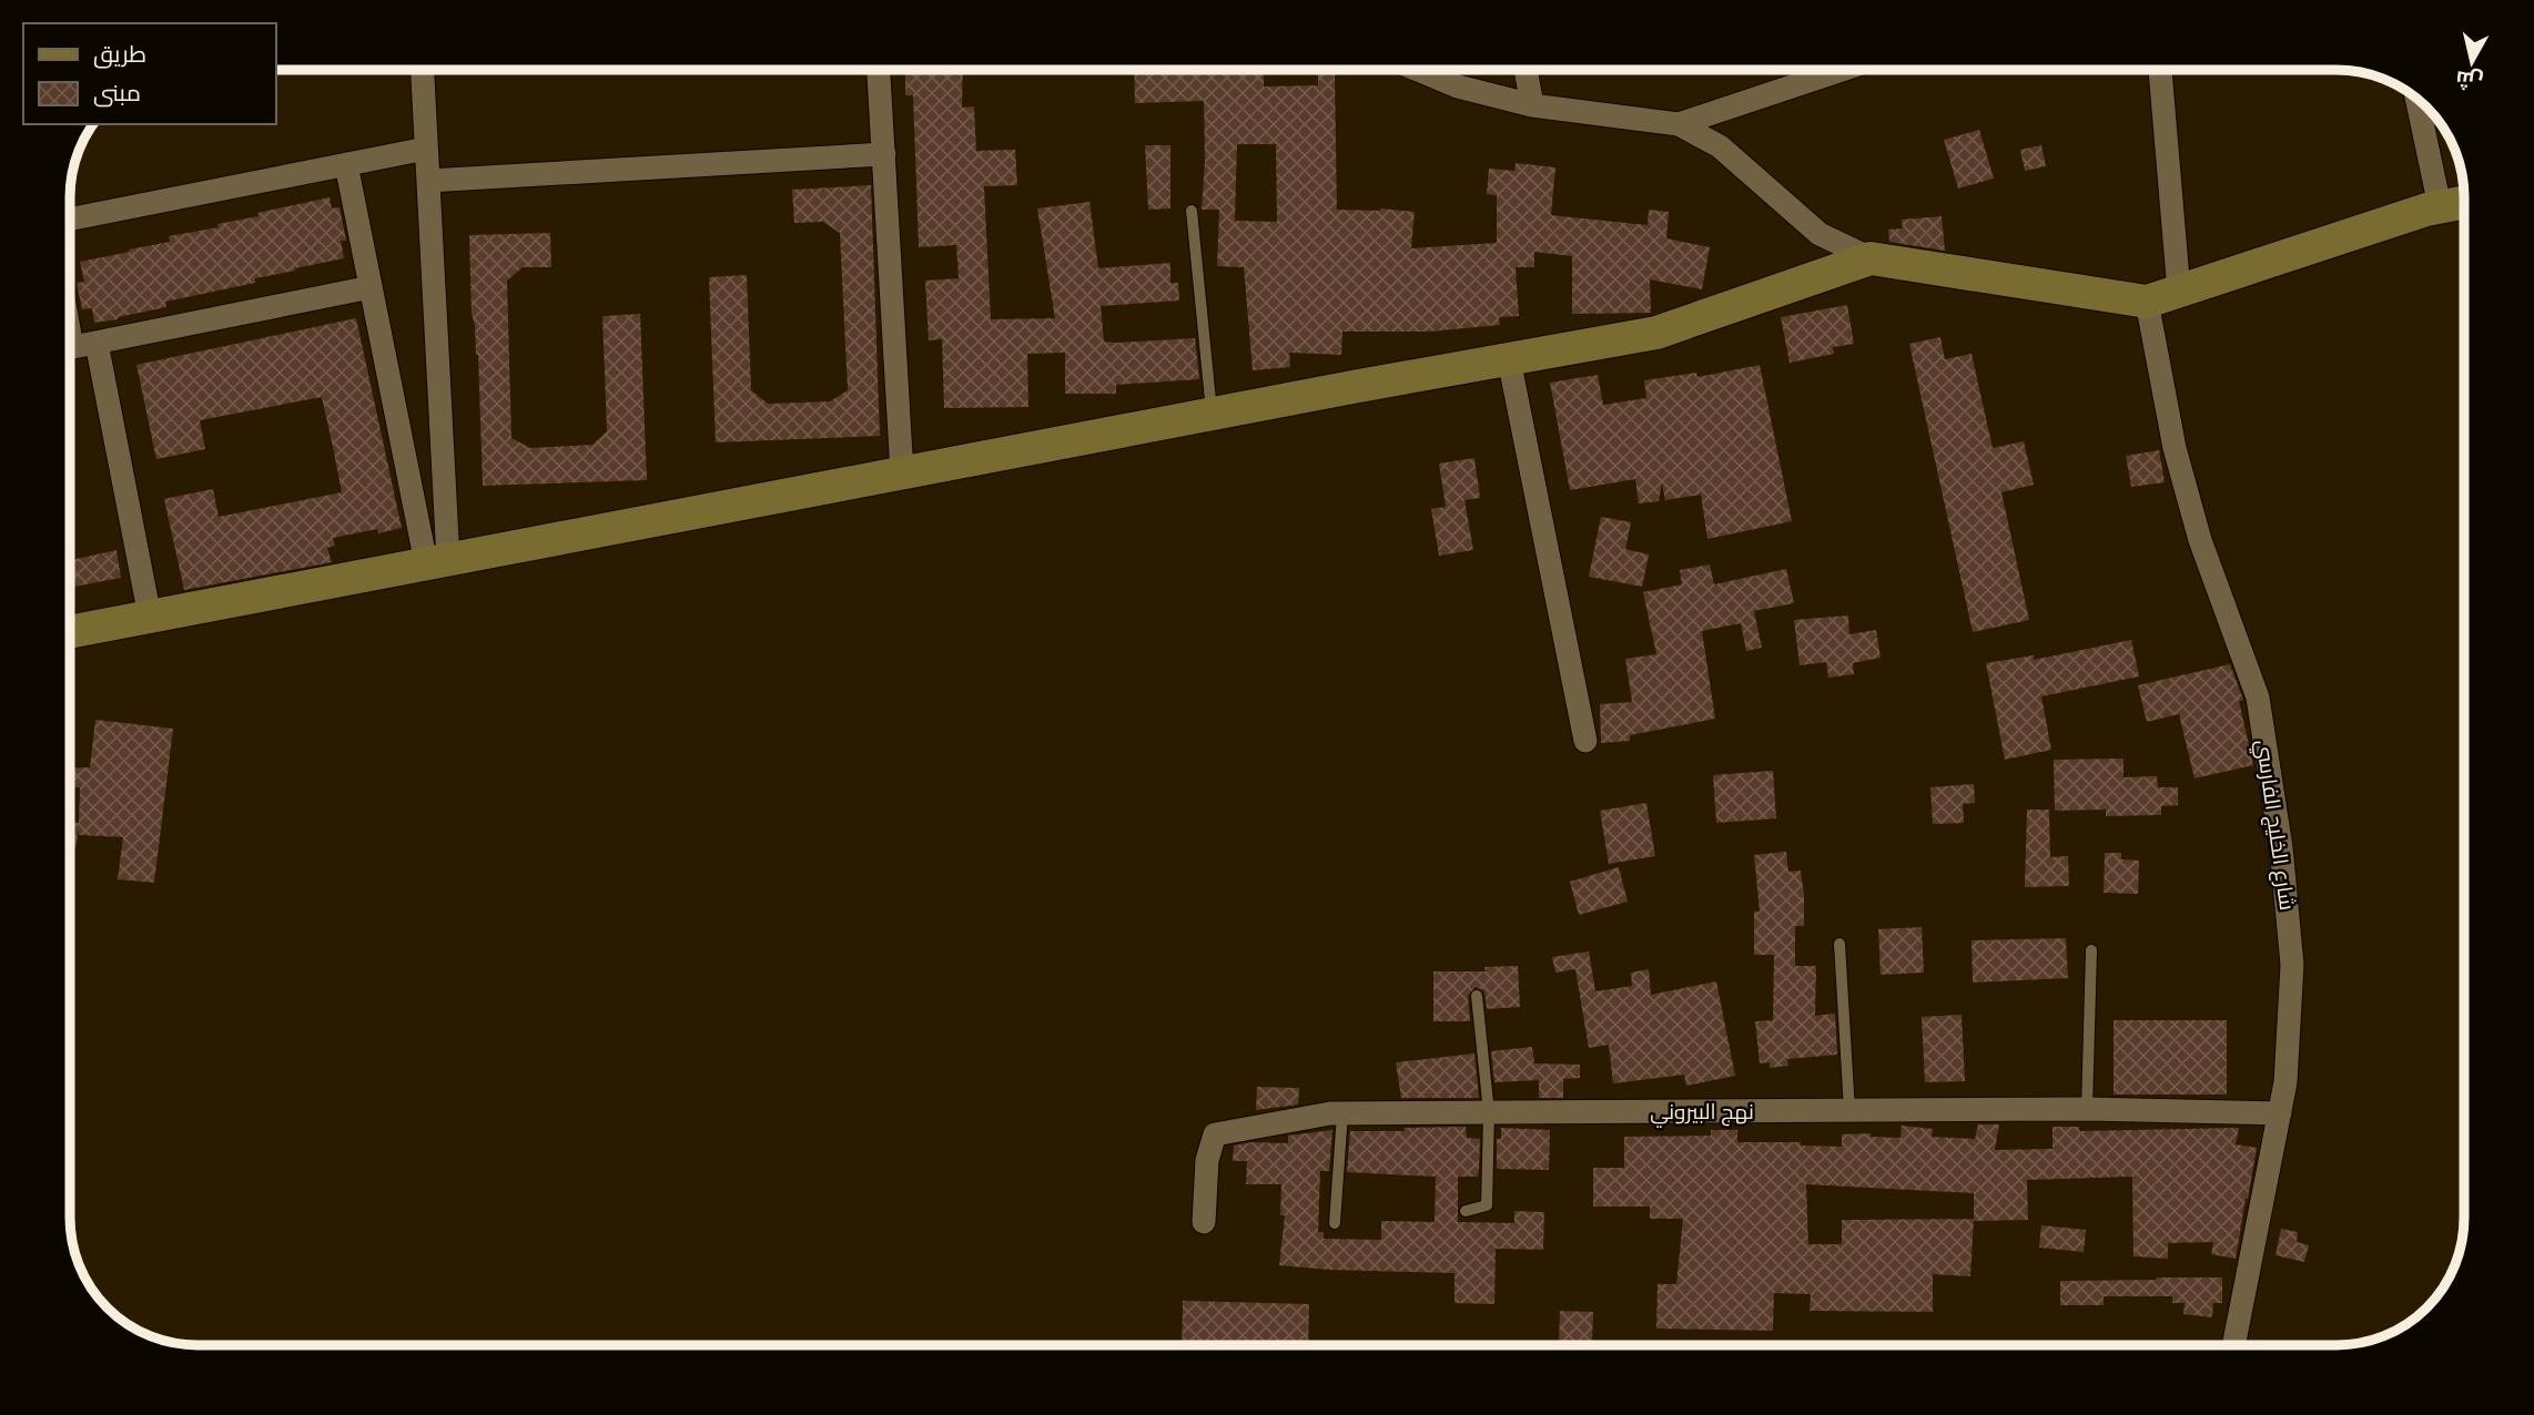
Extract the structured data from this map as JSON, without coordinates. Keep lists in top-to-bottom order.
{
  "streets": {
    "street": ["شارع الخليج الفارسي", "نهج البيروني"]
  },
  "crossings": [
    ["شارع الخليج الفارسي", "نهج البيروني"]
  ],
  "legend": ["طريق", "مبنى"],
  "north": "bottom"
}
